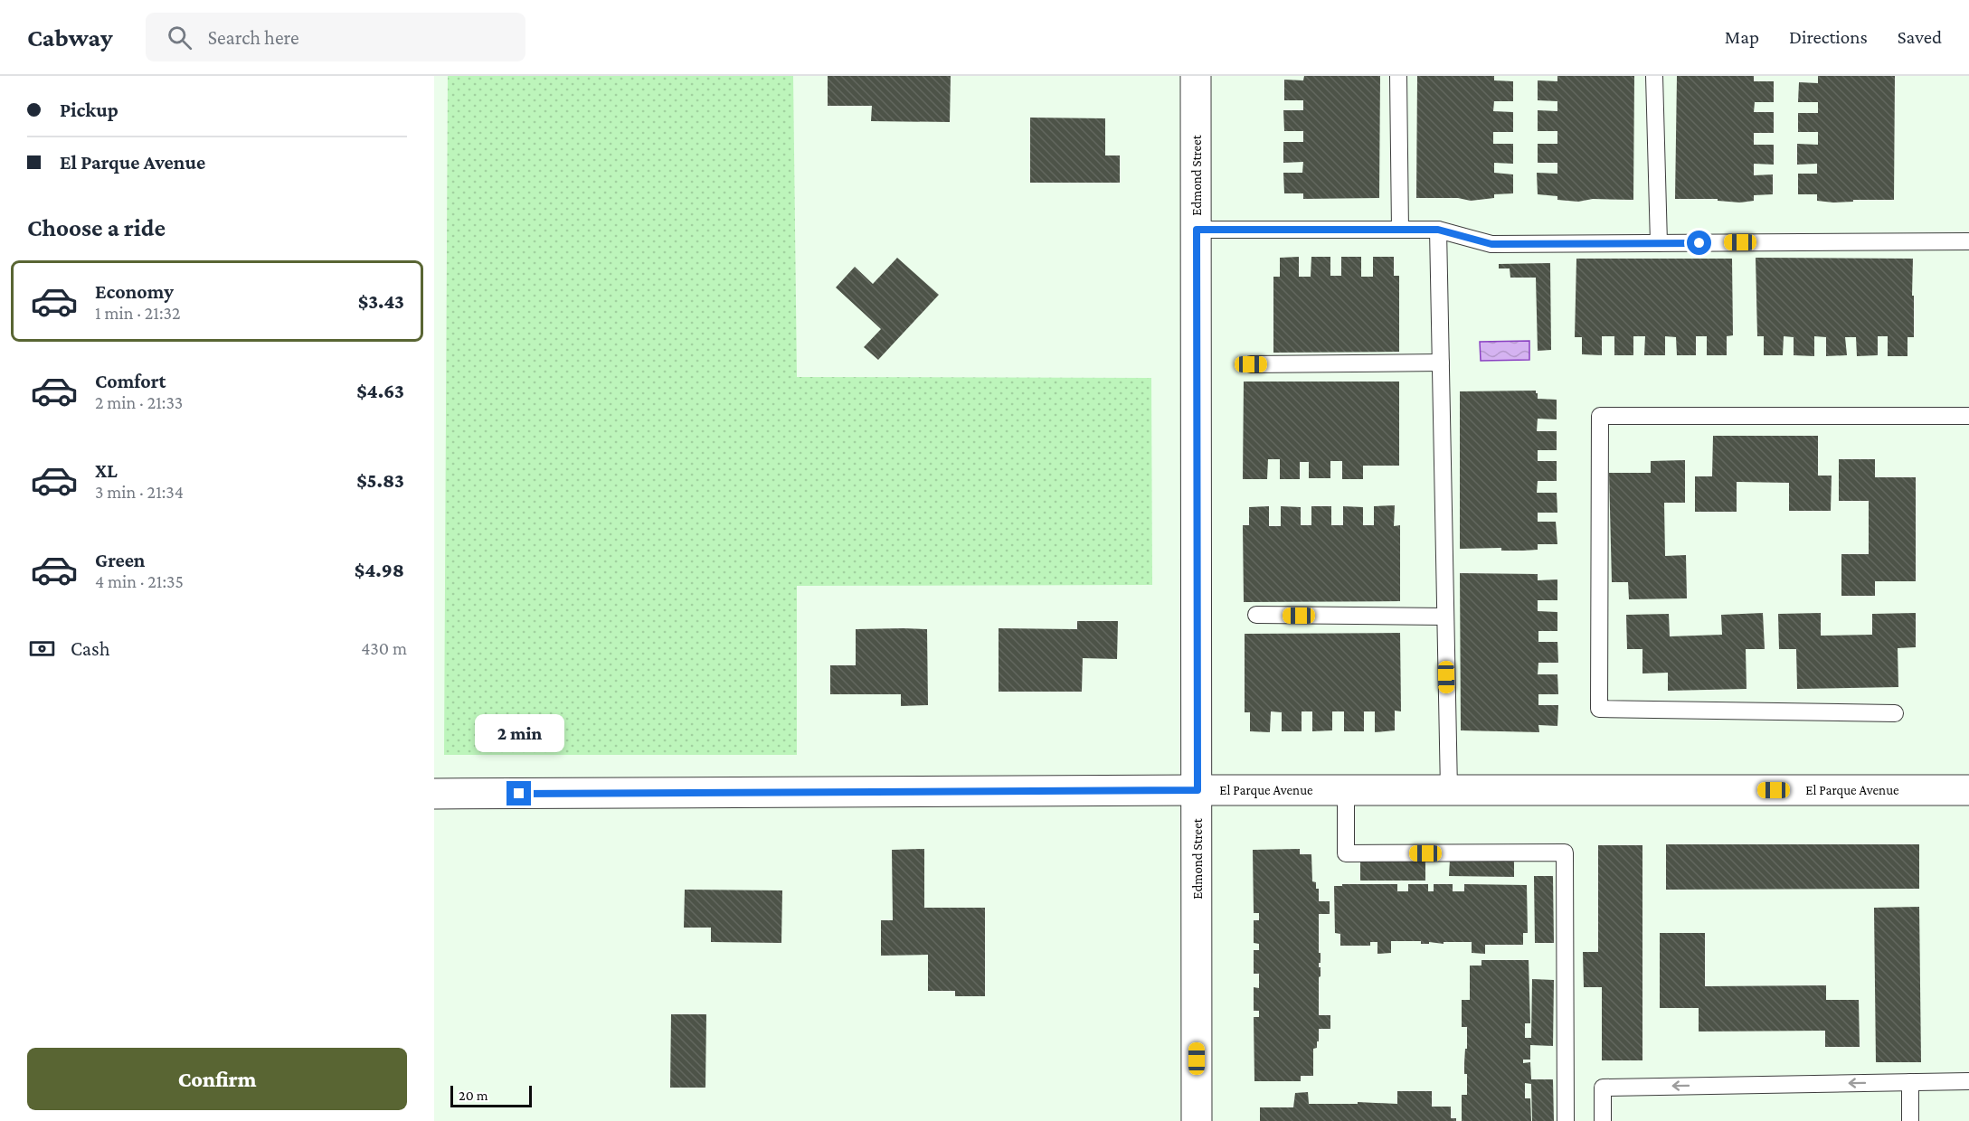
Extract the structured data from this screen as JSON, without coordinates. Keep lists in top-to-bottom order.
{
  "streets": {
    "street": ["Edmond Street", "El Parque Avenue"]
  },
  "crossings": [
    ["Edmond Street", "El Parque Avenue"]
  ],
  "scale_bar": "20 m",
  "page": {
    "header": "Cabway",
    "search": "Search here",
    "nav": ["Map", "Directions", "Saved"],
    "banner": ["Pickup", "El Parque Avenue"],
    "heading": "Choose a ride",
    "list": [
      {
        "name": "Economy",
        "note": "1 min · 21:32",
        "value": "$3.43"
      },
      {
        "name": "Comfort",
        "note": "2 min · 21:33",
        "value": "$4.63"
      },
      {
        "name": "XL",
        "note": "3 min · 21:34",
        "value": "$5.83"
      },
      {
        "name": "Green",
        "note": "4 min · 21:35",
        "value": "$4.98"
      }
    ],
    "pay": ["Cash", "430 m"],
    "bubble": "2 min",
    "buttons": "Confirm",
    "scale": "20 m"
  }
}
